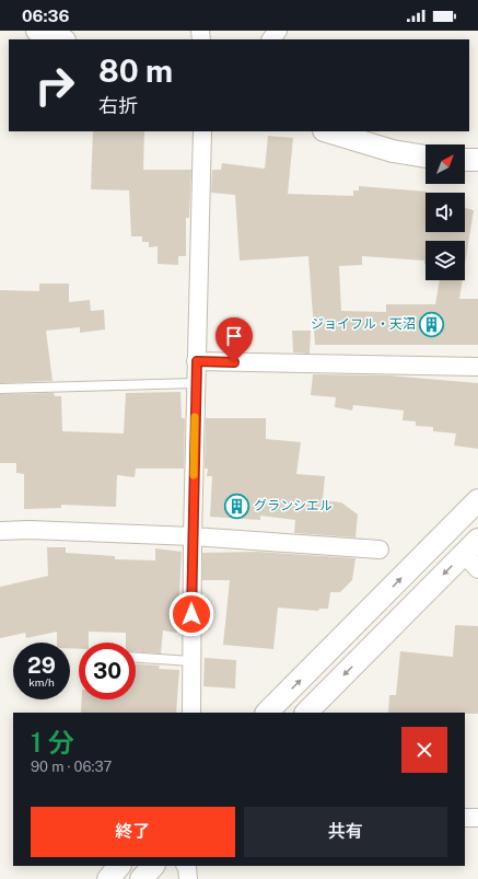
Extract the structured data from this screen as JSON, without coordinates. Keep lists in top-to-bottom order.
{
  "places": {
    "building": ["ジョイフル・天沼", "グランシエル"]
  },
  "north": "top right",
  "page": {
    "status": "06:36",
    "turn": ["80 m", "右折"],
    "speed": "29 km/h",
    "limit": "30",
    "heading": ["1 分", "90 m · 06:37"],
    "buttons": ["終了", "共有"]
  }
}
